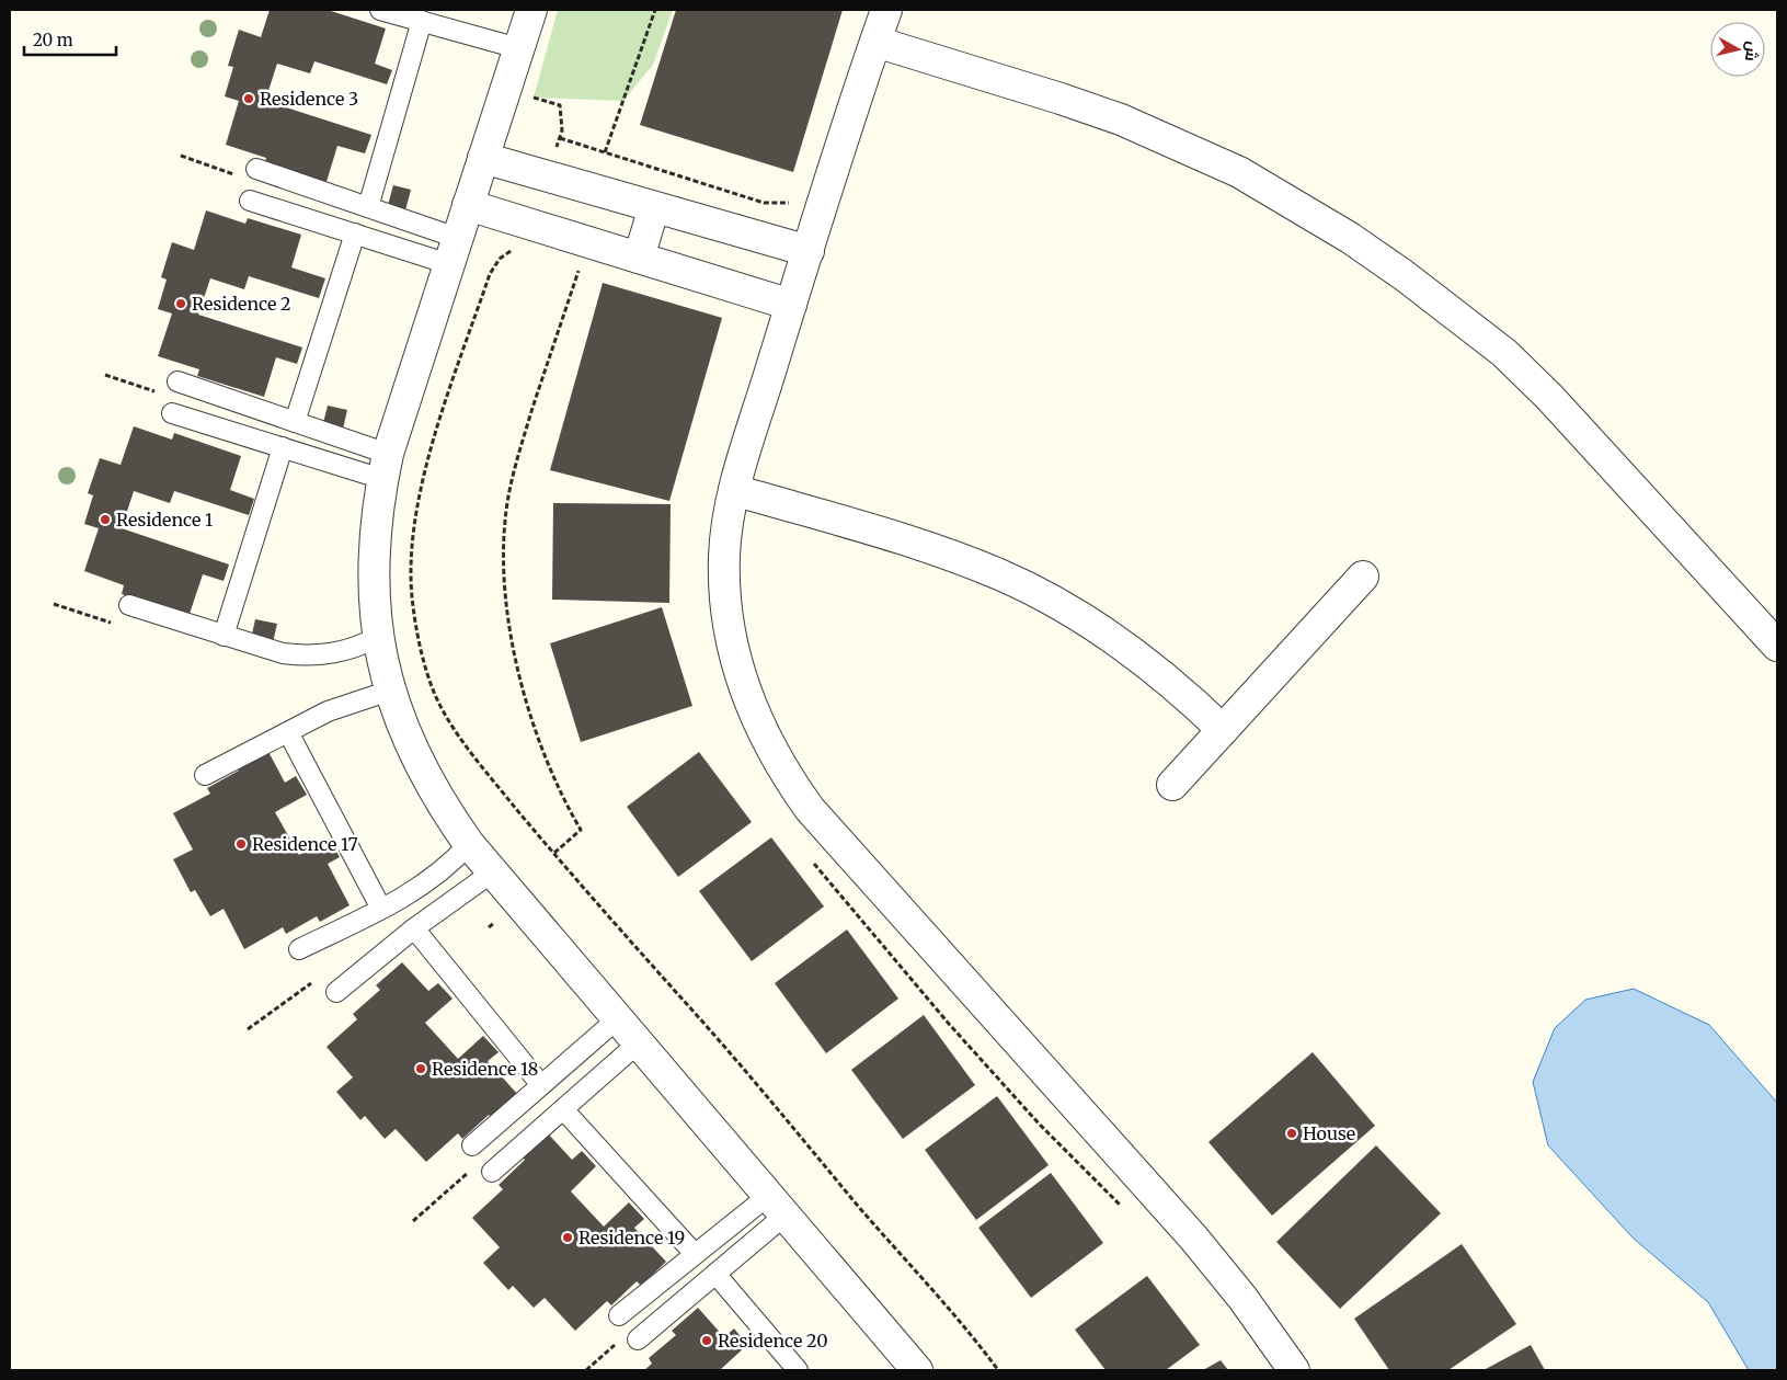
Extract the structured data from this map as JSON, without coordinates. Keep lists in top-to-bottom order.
{
  "places": [
    "Residence 3",
    "Residence 2",
    "Residence 1",
    "Residence 17",
    "Residence 18",
    "House",
    "Residence 19",
    "Residence 20"
  ],
  "scale_bar": "20 m",
  "north": "right"
}
